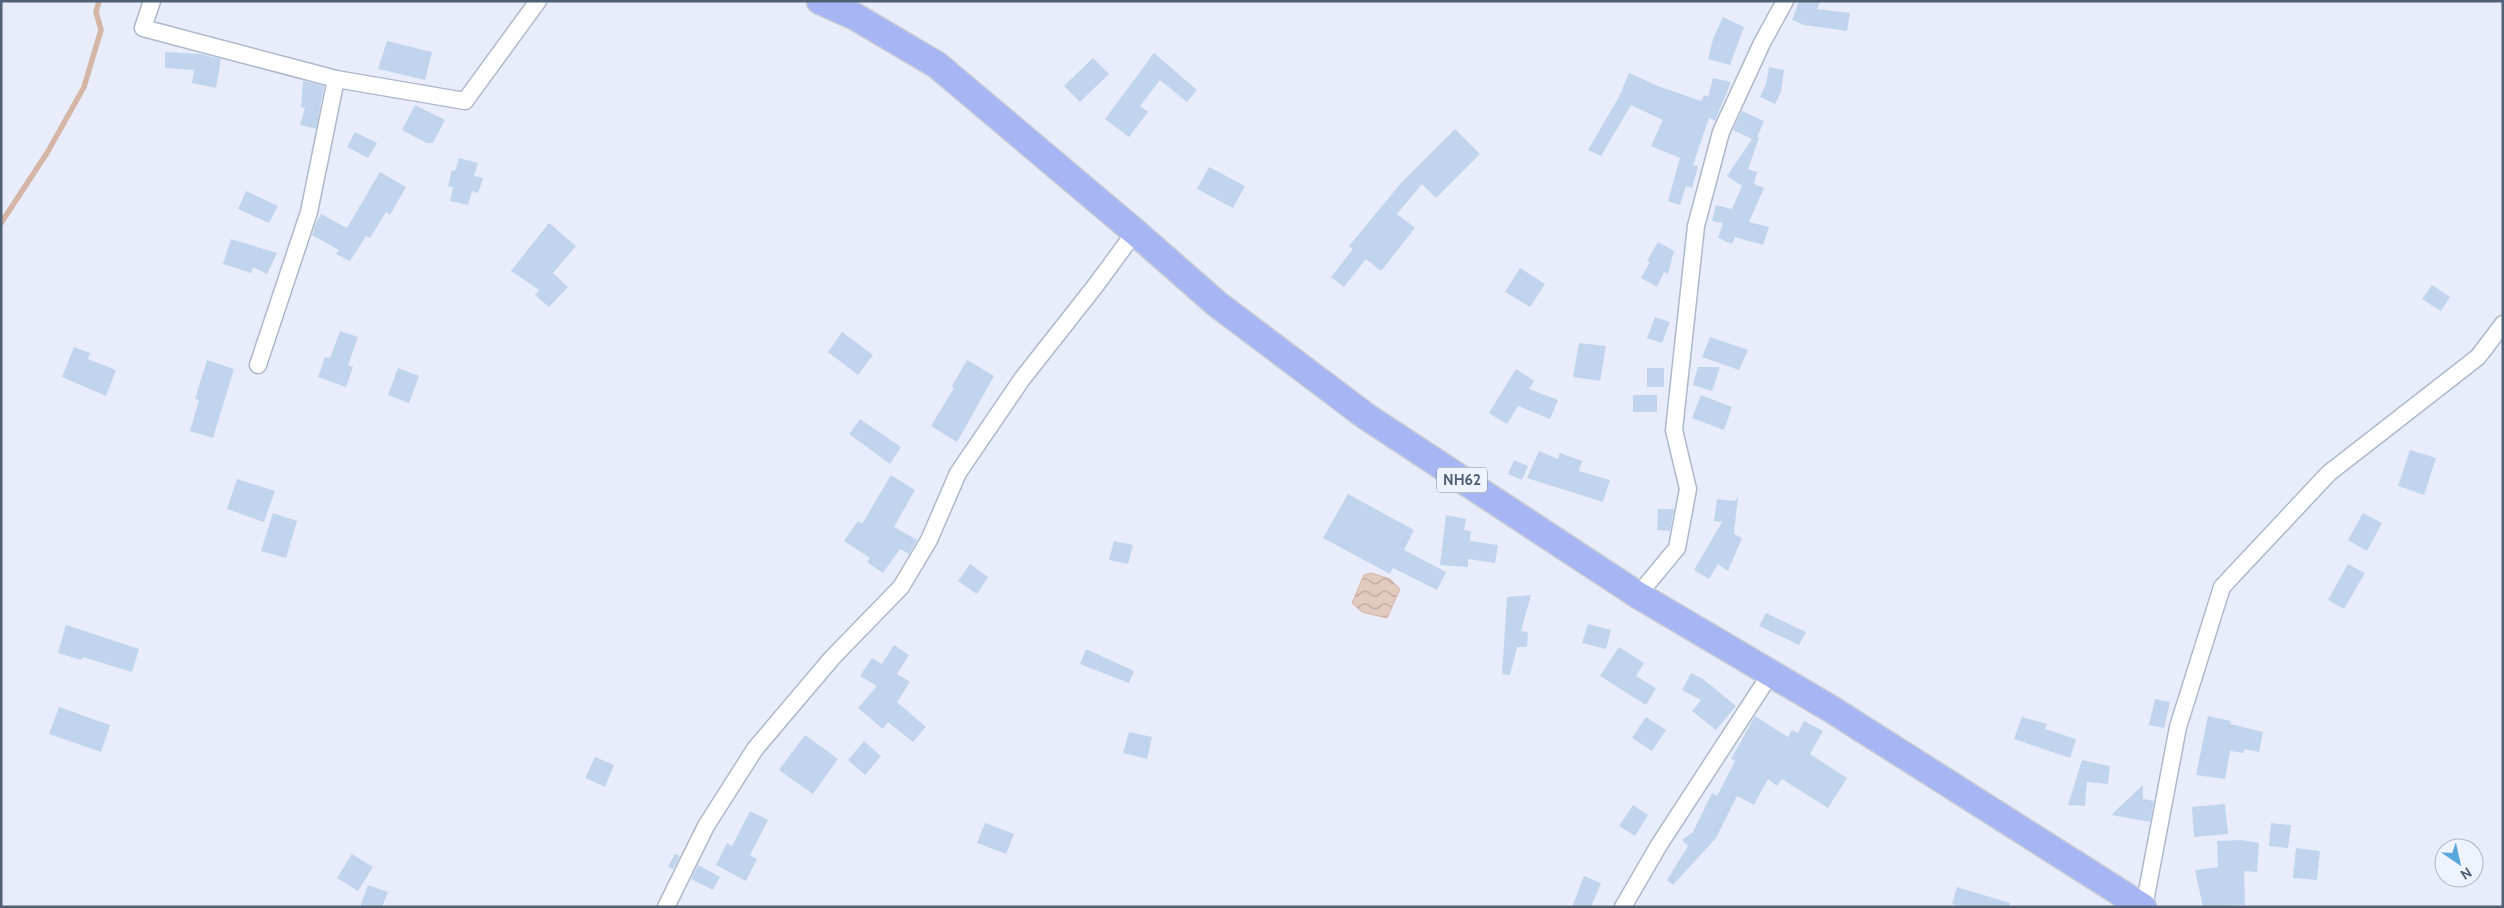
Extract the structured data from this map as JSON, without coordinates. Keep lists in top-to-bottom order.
{
  "streets": {
    "main road": ["NH62"]
  },
  "north": "bottom right"
}
